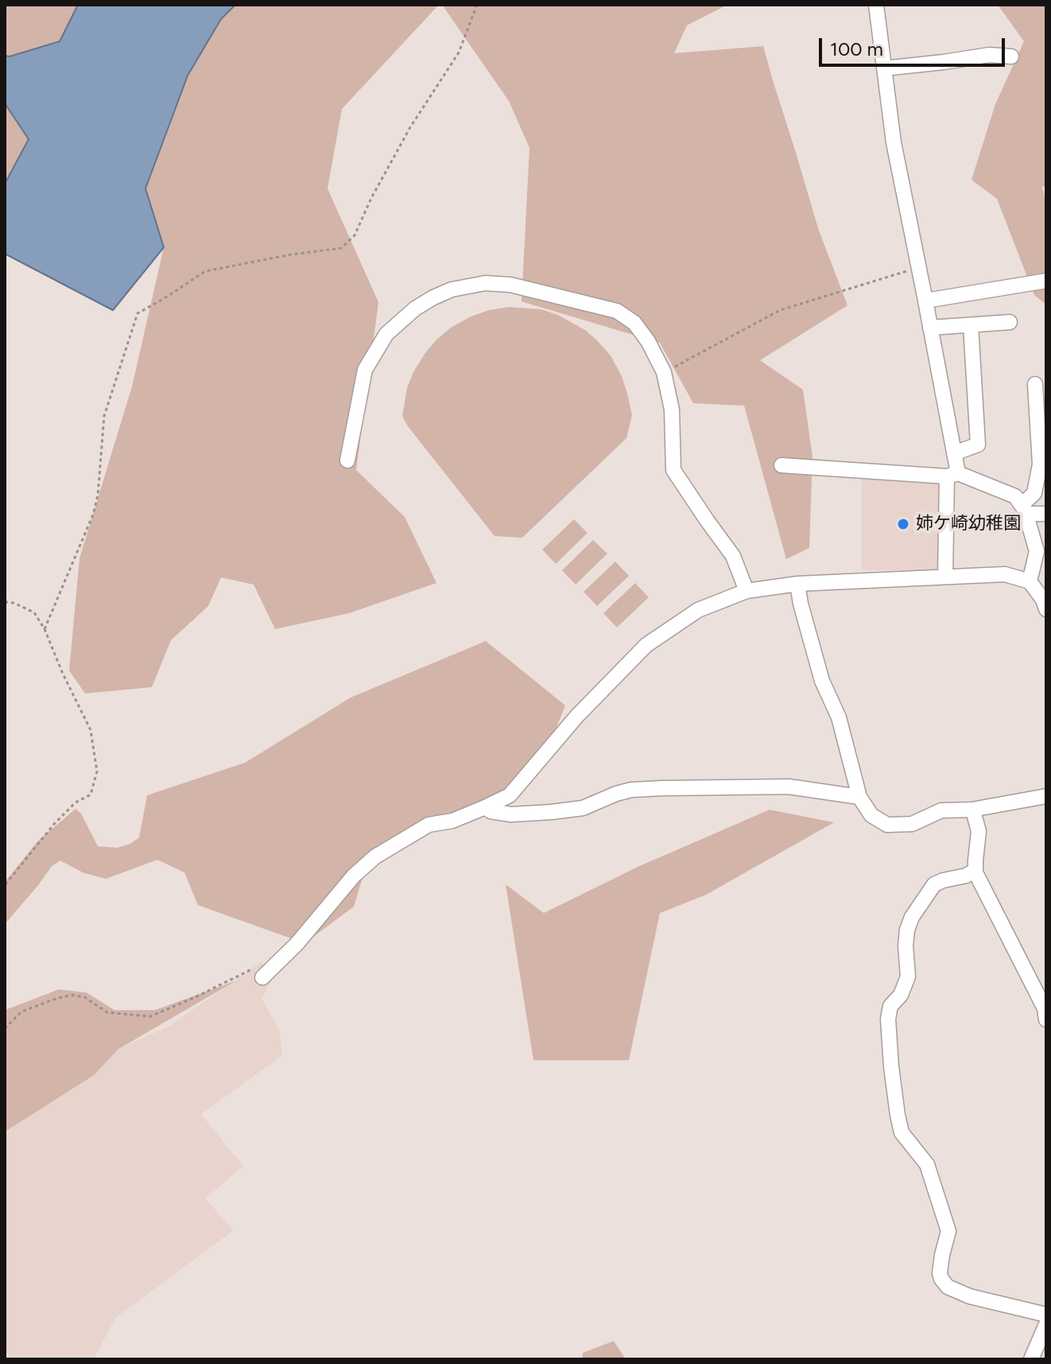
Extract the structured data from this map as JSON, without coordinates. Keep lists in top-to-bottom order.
{
  "places": ["姉ケ崎幼稚園"],
  "scale_bar": "100 m"
}
